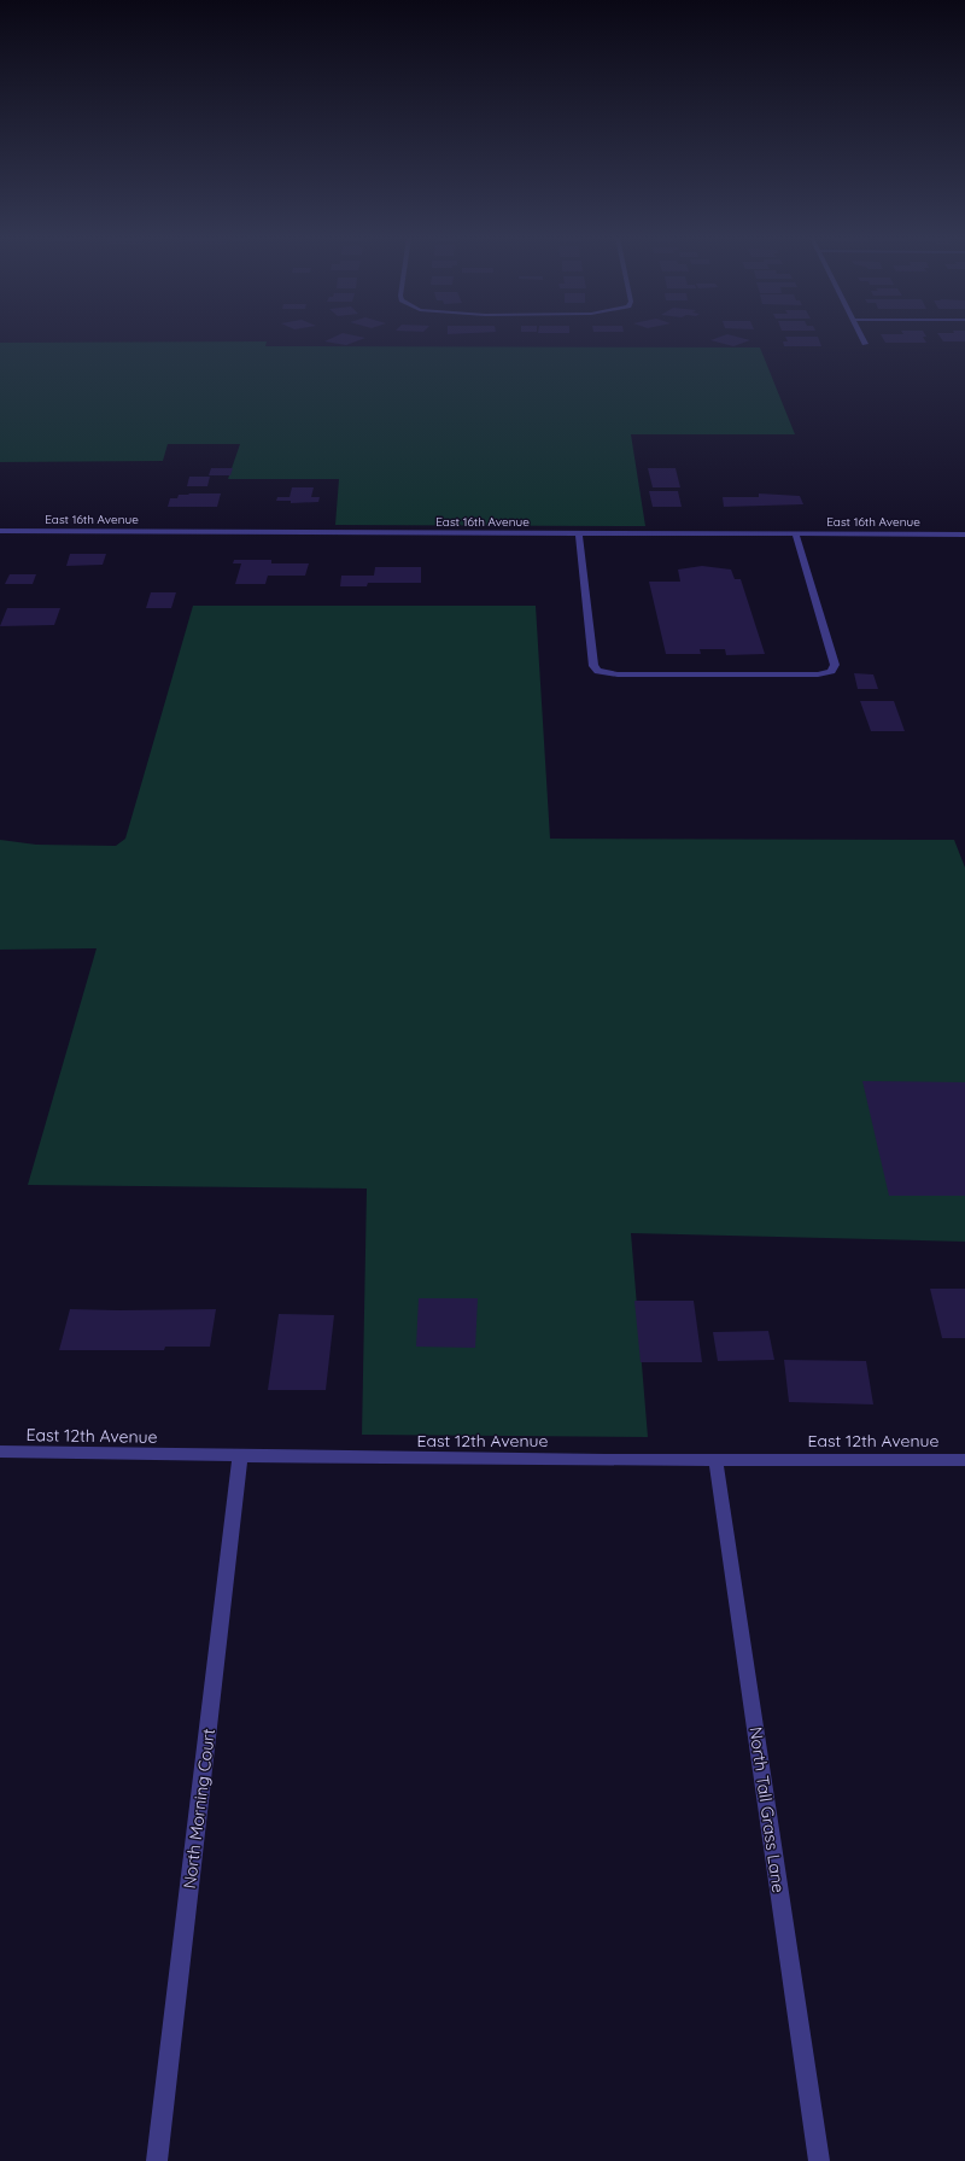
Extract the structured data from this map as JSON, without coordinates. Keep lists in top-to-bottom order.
{
  "streets": {
    "street": [
      "East 16th Avenue",
      "East 12th Avenue",
      "North Morning Court",
      "North Tall Grass Lane"
    ]
  },
  "crossings": [
    ["East 12th Avenue", "North Morning Court"],
    ["East 12th Avenue", "North Tall Grass Lane"]
  ]
}
